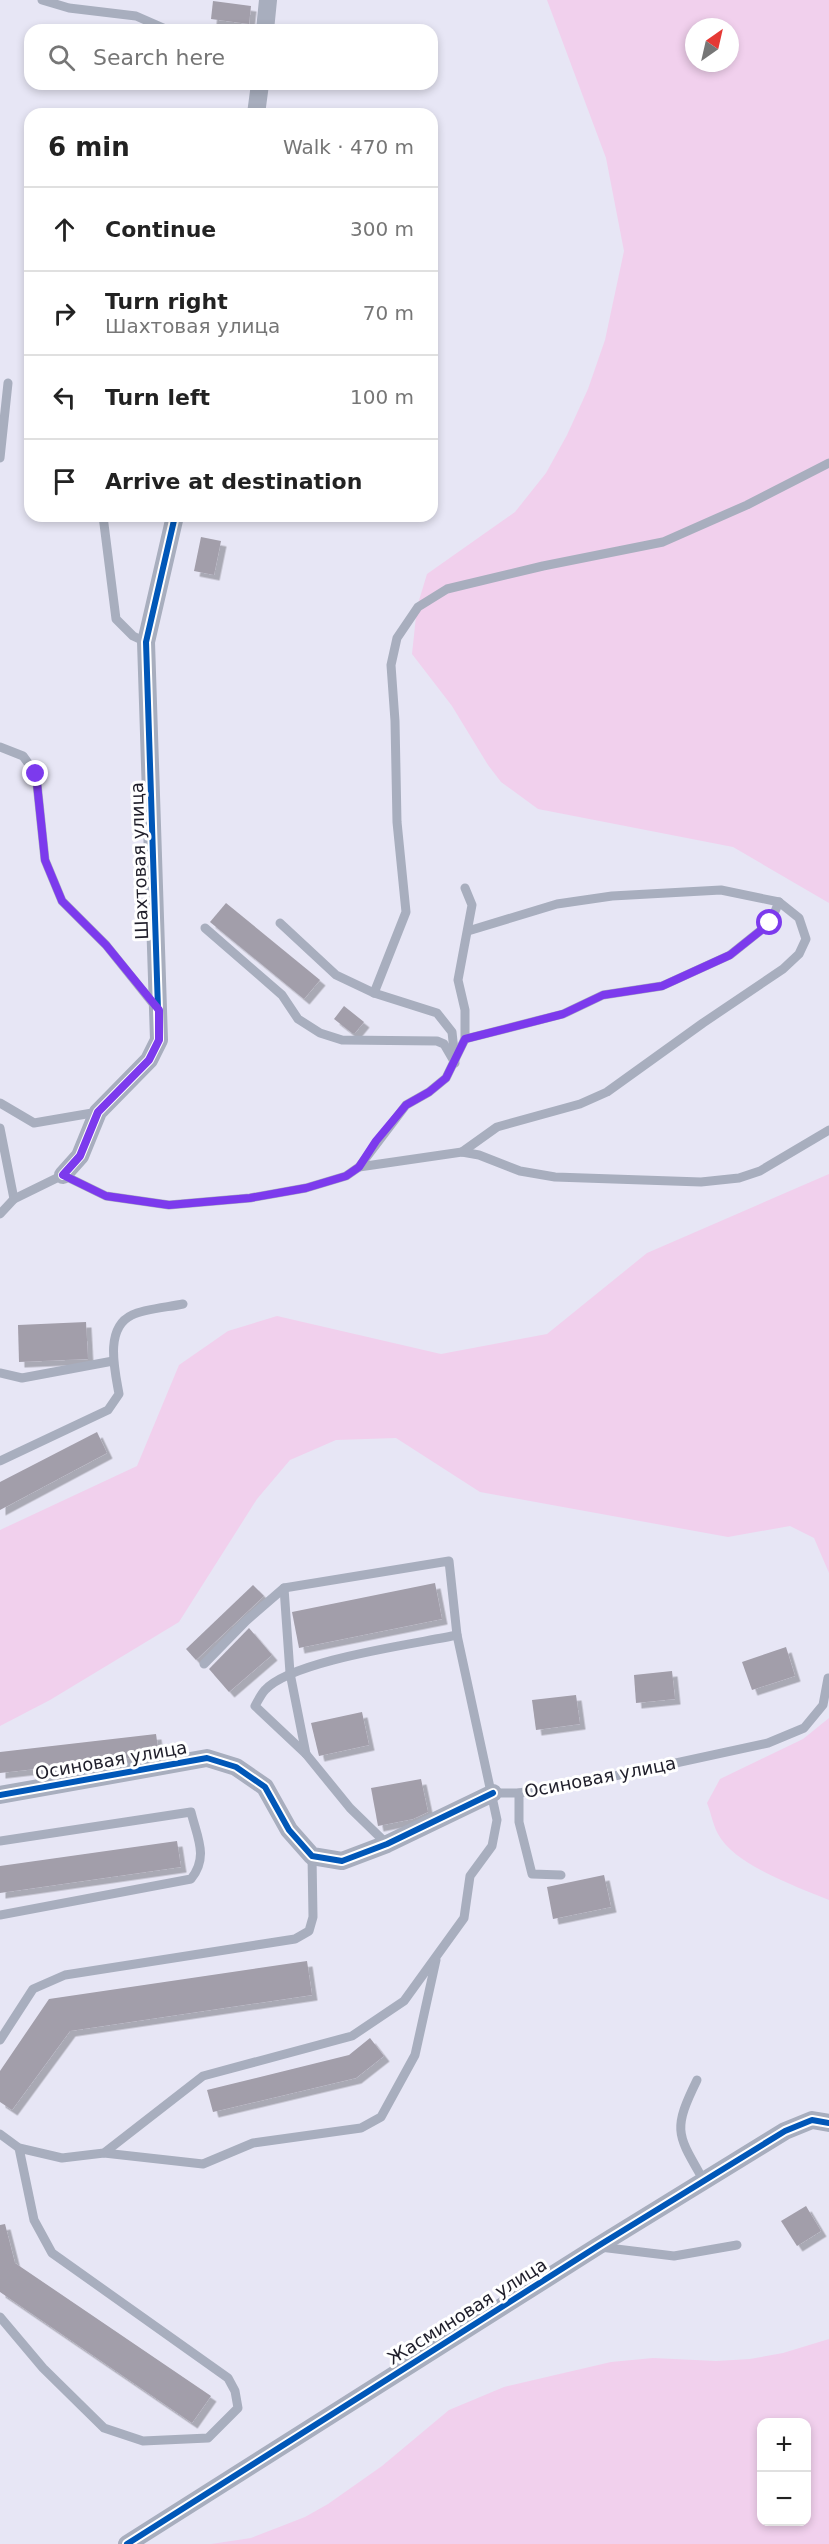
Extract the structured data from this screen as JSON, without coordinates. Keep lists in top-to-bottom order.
{
  "streets": {
    "street": ["Шахтовая улица", "Осиновая улица", "Жасминовая улица"]
  },
  "north": "top right",
  "page": {
    "search": "Search here",
    "heading": ["6 min", "Walk · 470 m"],
    "list": [
      ["Continue", "300 m"],
      ["Turn right", "Шахтовая улица", "70 m"],
      ["Turn left", "100 m"],
      "Arrive at destination"
    ],
    "map_buttons": ["+", "−"]
  }
}
